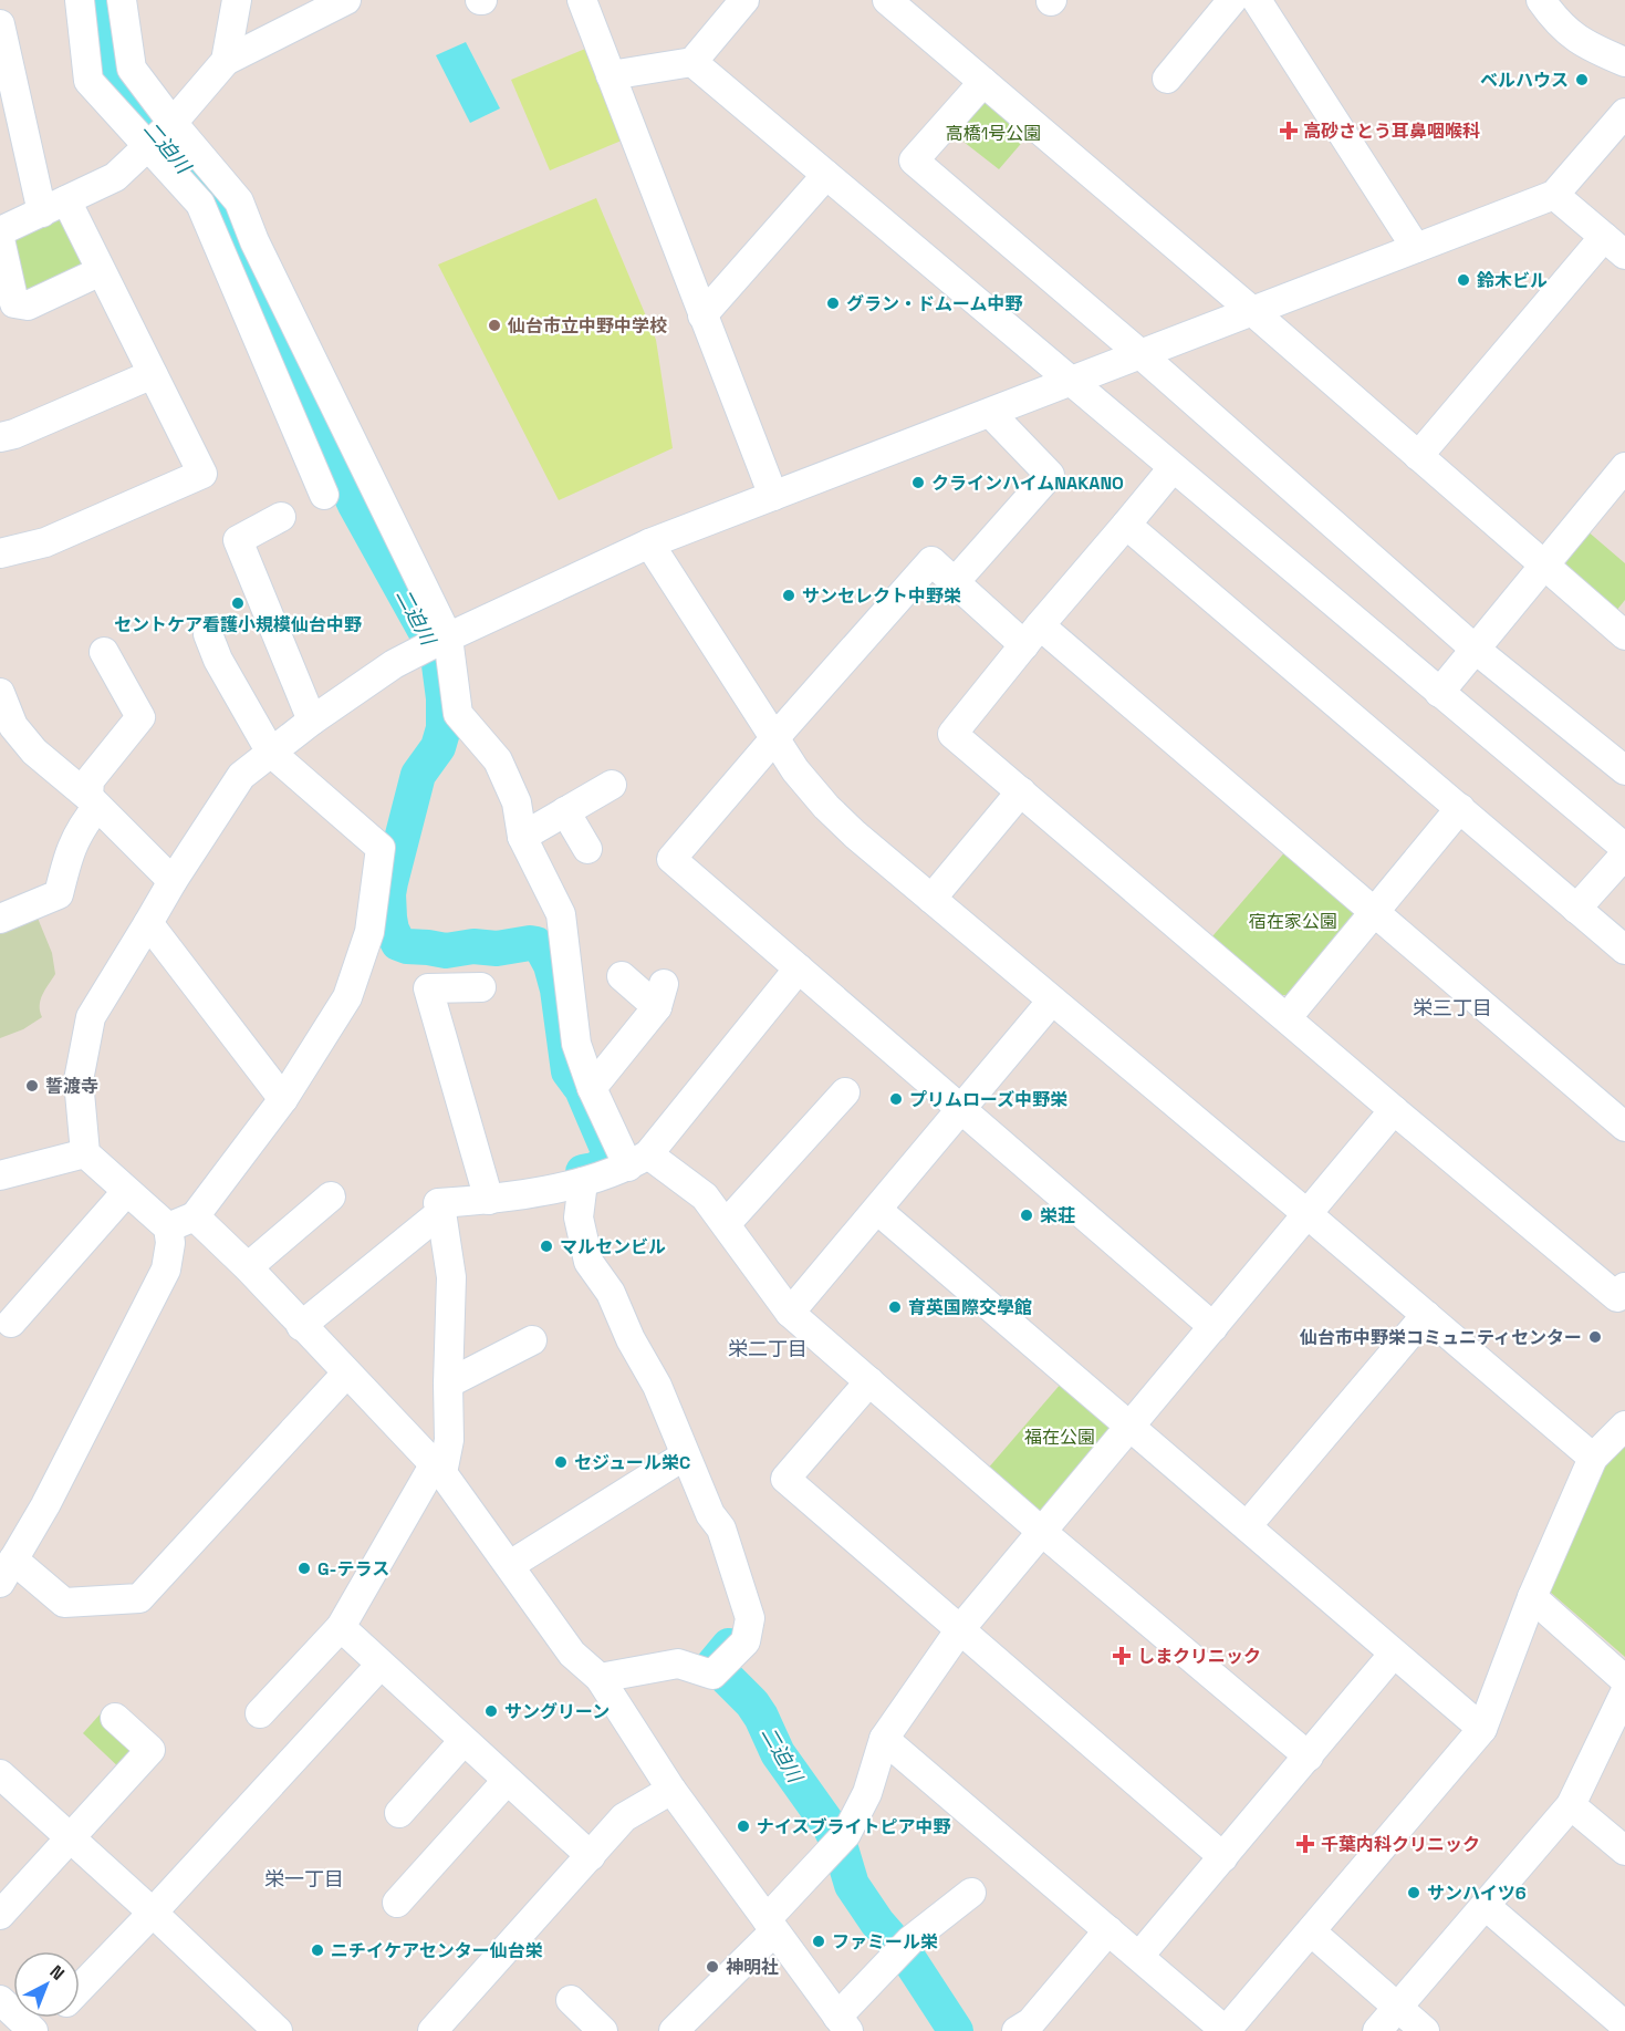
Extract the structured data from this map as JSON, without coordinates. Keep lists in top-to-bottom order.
{
  "districts": ["栄三丁目", "栄二丁目", "栄一丁目"],
  "water": ["二迫川"],
  "parks": ["高橋1号公園", "宿在家公園", "福在公園"],
  "places": {
    "other": [
      "ベルハウス",
      "鈴木ビル",
      "グラン・ドムーム中野",
      "仙台市立中野中学校",
      "クラインハイムNAKANO",
      "サンセレクト中野栄",
      "セントケア看護小規模仙台中野",
      "誓渡寺",
      "プリムローズ中野栄",
      "栄荘",
      "マルセンビル",
      "育英国際交學館",
      "仙台市中野栄コミュニティセンター",
      "セジュール栄C",
      "G-テラス",
      "サングリーン",
      "ナイスブライトピア中野",
      "サンハイツ6",
      "ファミール栄",
      "ニチイケアセンター仙台栄",
      "神明社"
    ],
    "health": ["高砂さとう耳鼻咽喉科", "しまクリニック", "千葉内科クリニック"]
  },
  "north": "top right"
}
